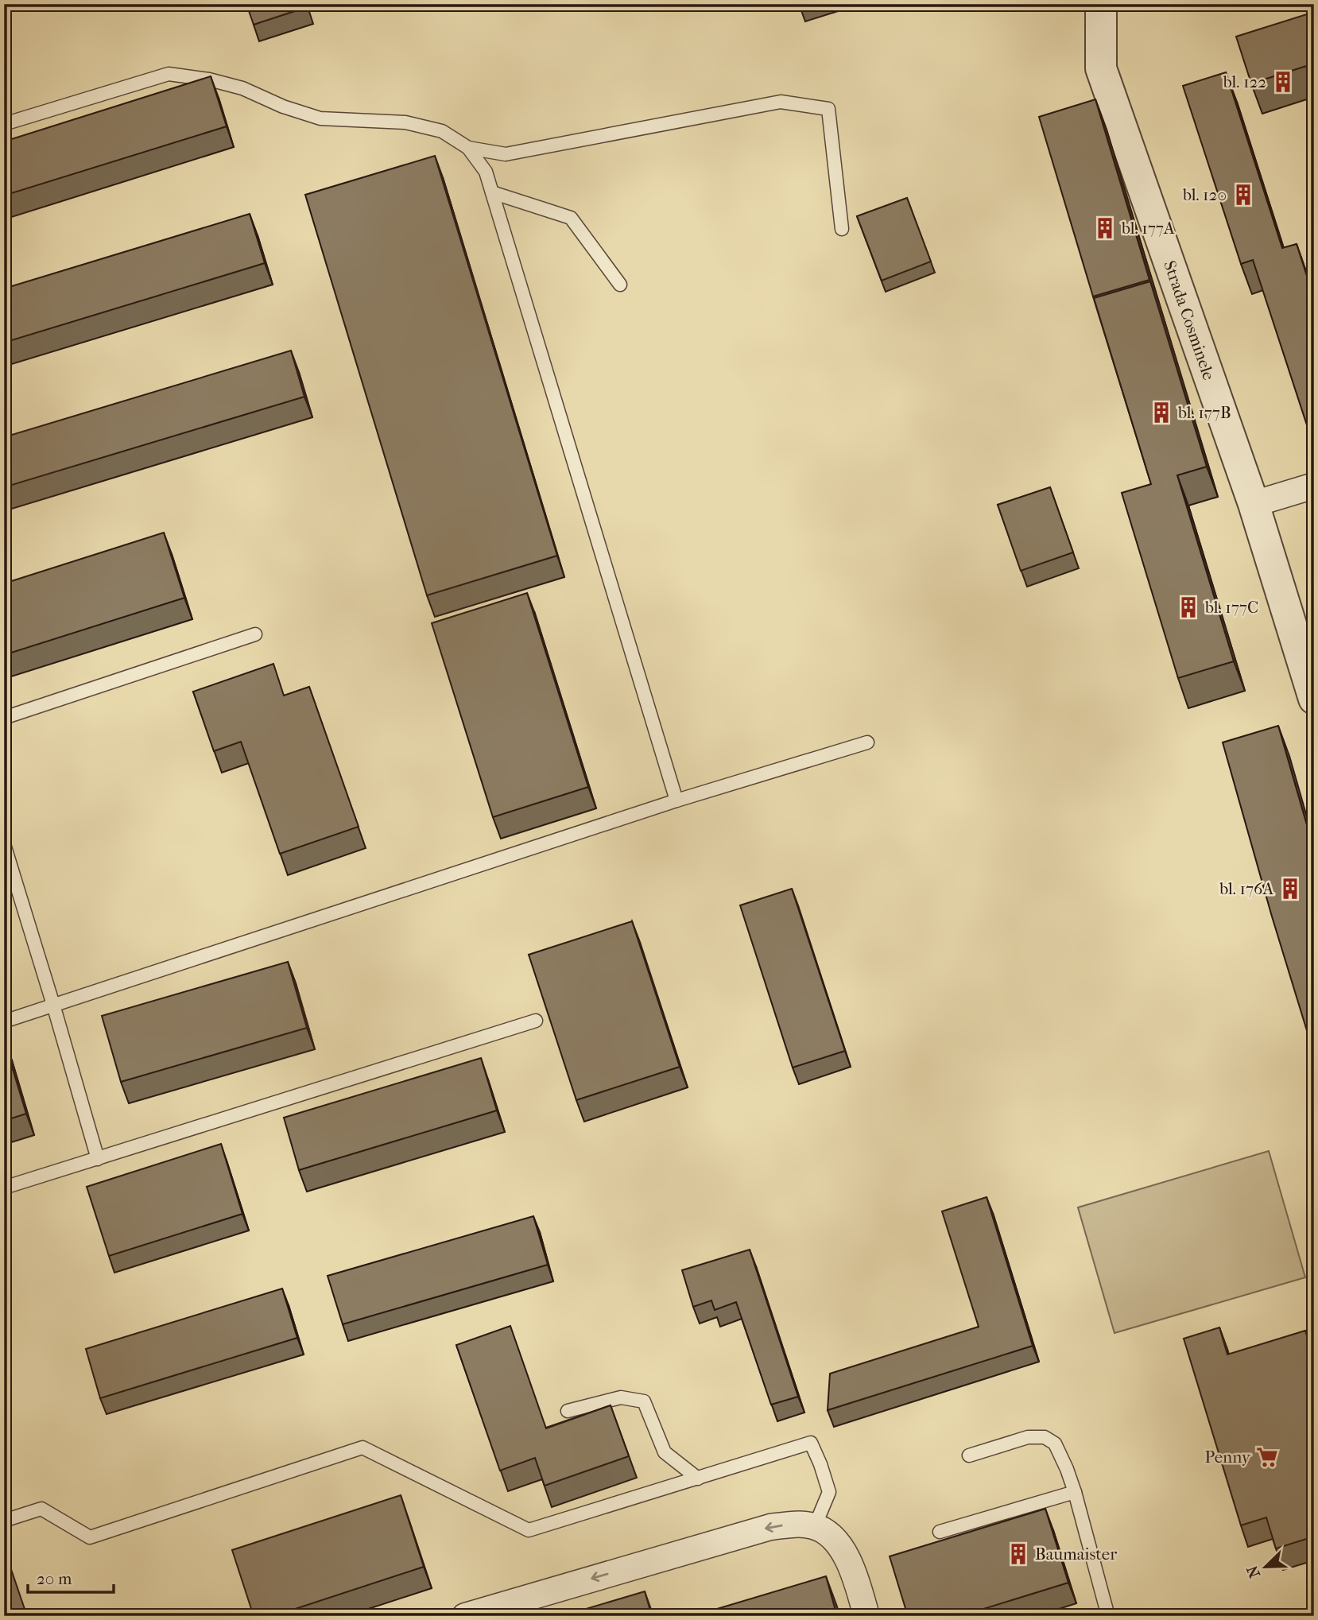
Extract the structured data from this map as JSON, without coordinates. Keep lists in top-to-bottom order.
{
  "streets": {
    "street": ["Strada Cosminele"]
  },
  "places": {
    "building": [
      "bl. 122",
      "bl. 120",
      "bl. 177A",
      "bl. 177B",
      "bl. 177C",
      "bl. 176A",
      "Baumaister"
    ],
    "supermarket": ["Penny"]
  },
  "scale_bar": "20 m",
  "north": "bottom left"
}
